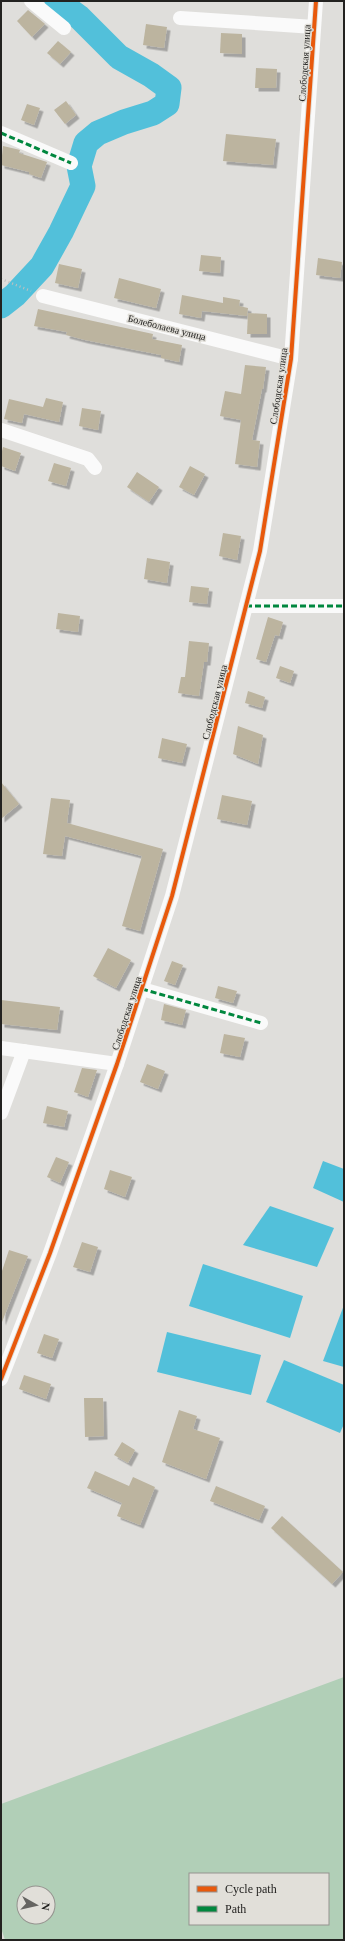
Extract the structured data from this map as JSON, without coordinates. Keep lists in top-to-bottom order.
{
  "streets": {
    "street": ["Слободская улица", "Болеболаева улица"]
  },
  "crossings": [
    ["Слободская улица", "Болеболаева улица"]
  ],
  "legend": ["Cycle path", "Path"],
  "north": "right"
}
